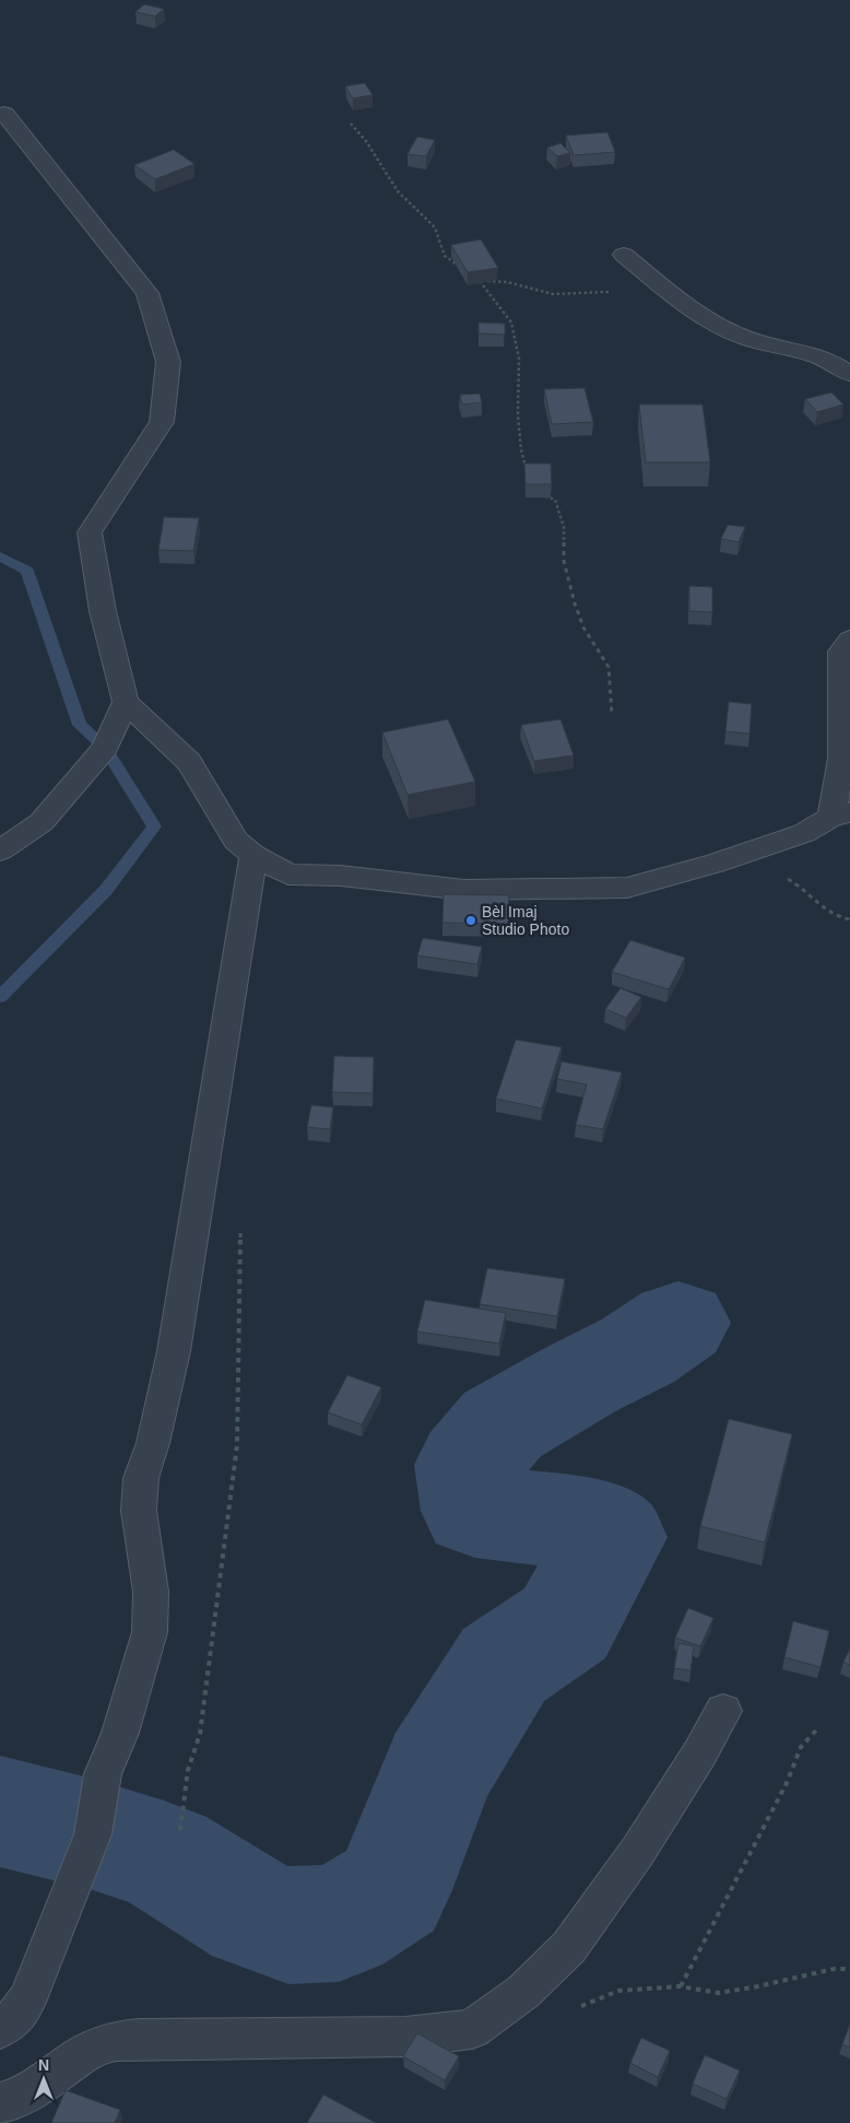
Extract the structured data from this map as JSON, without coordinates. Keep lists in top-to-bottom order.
{
  "places": ["Bèl Imaj Studio Photo"],
  "north": "top"
}
